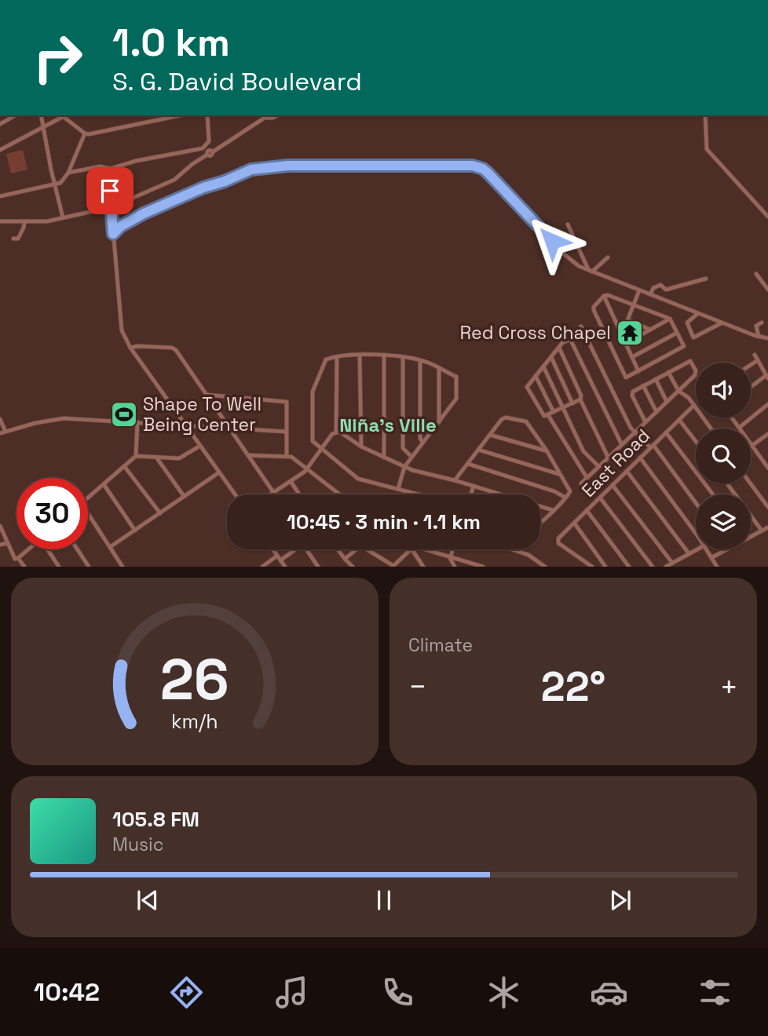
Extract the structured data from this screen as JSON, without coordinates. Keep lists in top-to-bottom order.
{
  "streets": {
    "street": ["East Road"]
  },
  "districts": ["Niña's Ville"],
  "places": {
    "temple": ["Red Cross Chapel"],
    "sports": ["Shape To Well Being Center"]
  },
  "page": {
    "turn": ["1.0 km", "S. G. David Boulevard"],
    "limit": "30",
    "trip": "10:45 · 3 min · 1.1 km",
    "tile": "Climate",
    "heat": ["−", "22°", "+"],
    "song": ["105.8 FM", "Music"],
    "tabs": "10:42",
    "gauge": ["26", "km/h"]
  }
}
